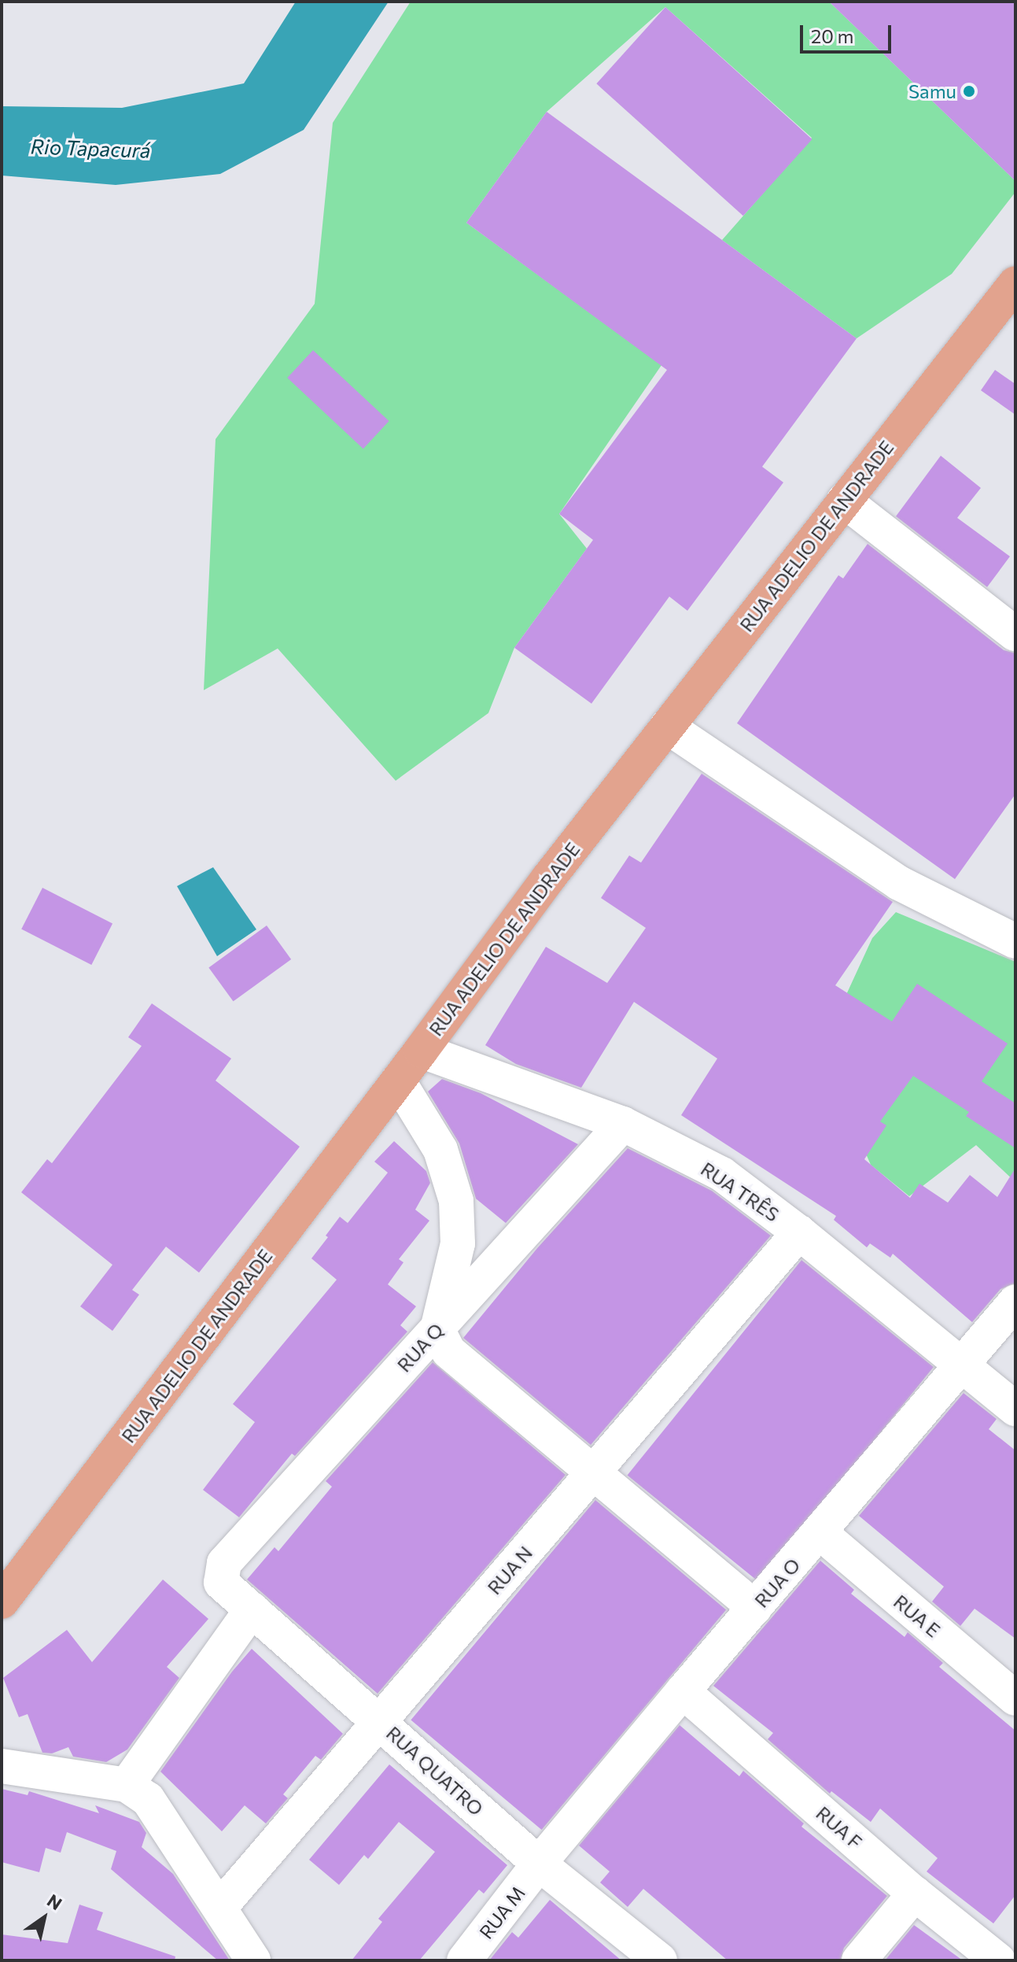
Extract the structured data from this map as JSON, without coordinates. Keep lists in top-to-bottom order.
{
  "streets": {
    "main road": ["RUA ADELIO DE ANDRADE"],
    "street": [
      "RUA TRÊS",
      "RUA Q",
      "RUA N",
      "RUA O",
      "RUA E",
      "RUA QUATRO",
      "RUA F",
      "RUA M"
    ]
  },
  "crossings": [
    ["RUA ADELIO DE ANDRADE", "RUA TRÊS"],
    ["RUA TRÊS", "RUA Q"],
    ["RUA TRÊS", "RUA N"],
    ["RUA TRÊS", "RUA O"],
    ["RUA Q", "RUA QUATRO"],
    ["RUA N", "RUA QUATRO"],
    ["RUA O", "RUA E"],
    ["RUA O", "RUA QUATRO"],
    ["RUA O", "RUA F"],
    ["RUA O", "RUA M"],
    ["RUA QUATRO", "RUA M"]
  ],
  "water": ["Rio Tapacurá"],
  "places": ["Samu"],
  "scale_bar": "20 m",
  "north": "top right"
}
